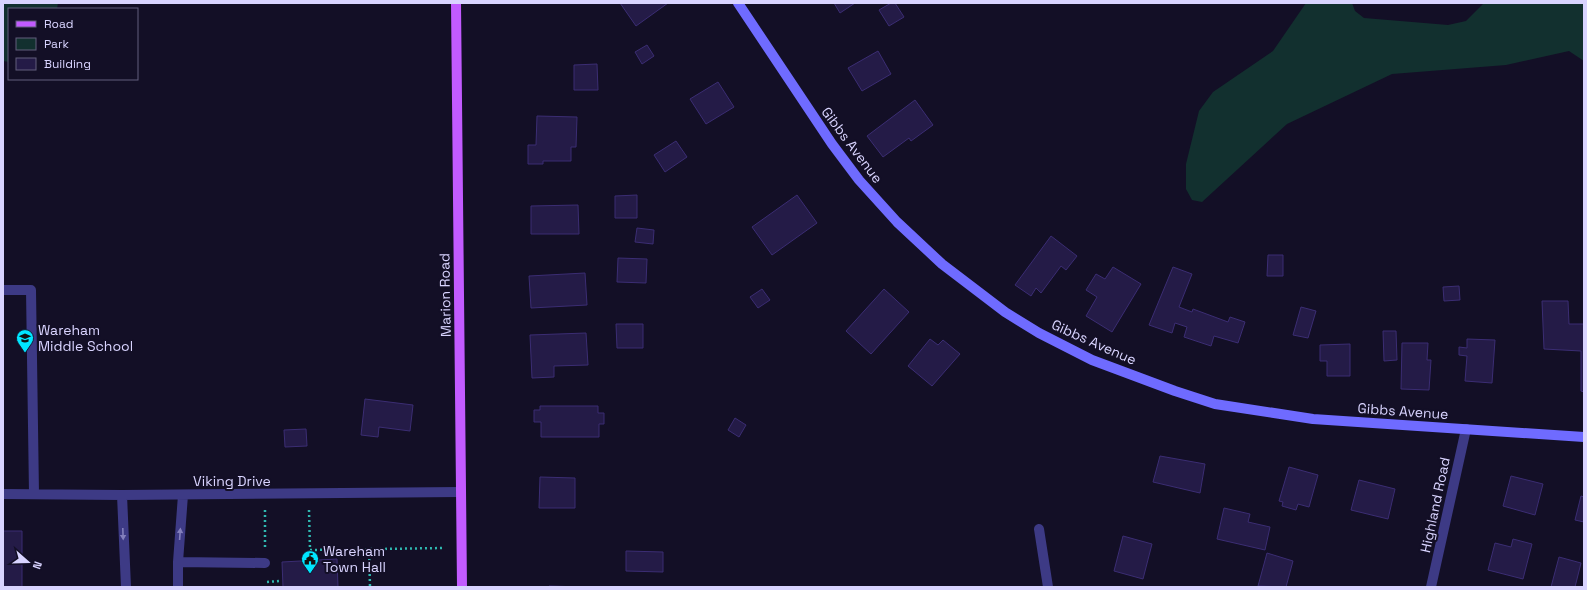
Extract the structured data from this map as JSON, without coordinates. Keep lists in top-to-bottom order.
{
  "streets": {
    "main road": ["Gibbs Avenue", "Marion Road"],
    "street": ["Viking Drive", "Highland Road"]
  },
  "crossings": [
    ["Gibbs Avenue", "Highland Road"],
    ["Marion Road", "Viking Drive"]
  ],
  "places": {
    "school or university": ["Wareham Middle School"],
    "public building": ["Wareham Town Hall"]
  },
  "legend": ["Road", "Park", "Building"],
  "north": "right"
}
